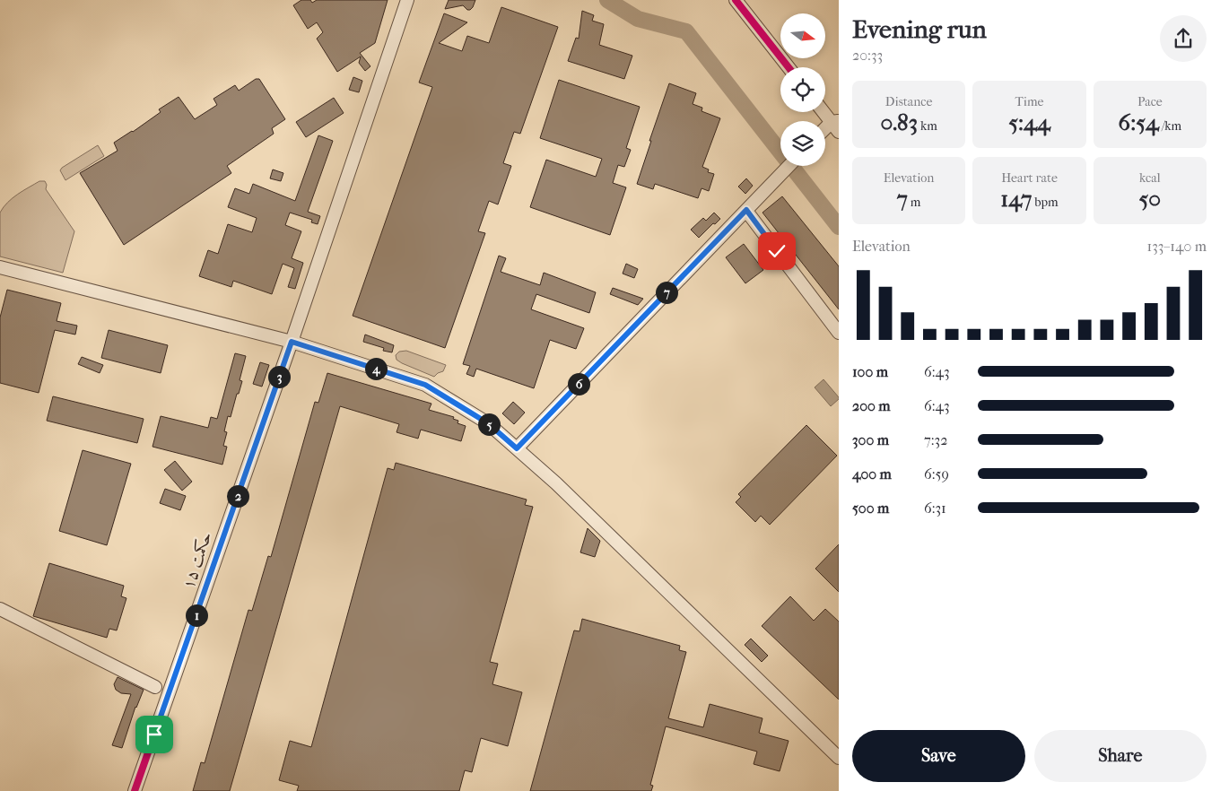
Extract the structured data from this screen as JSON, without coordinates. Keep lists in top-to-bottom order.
{
  "streets": {
    "street": ["حکمت ۱۵"]
  },
  "north": "right",
  "page": {
    "heading": ["Evening run", "20:33"],
    "stats": [
      ["Distance", "0.83 km"],
      ["Time", "5:44"],
      ["Pace", "6:54 /km"],
      ["Elevation", "7 m"],
      ["Heart rate", "147 bpm"],
      ["kcal", "50"]
    ],
    "chart": ["Elevation", "133–140 m"],
    "pins": [
      "7",
      "4",
      "3",
      "6",
      "5",
      "2",
      "1"
    ],
    "list": [
      {
        "name": "100 m",
        "note": "6:43"
      },
      {
        "name": "200 m",
        "note": "6:43"
      },
      {
        "name": "300 m",
        "note": "7:32"
      },
      {
        "name": "400 m",
        "note": "6:59"
      },
      {
        "name": "500 m",
        "note": "6:31"
      }
    ],
    "buttons": ["Save", "Share"]
  }
}
